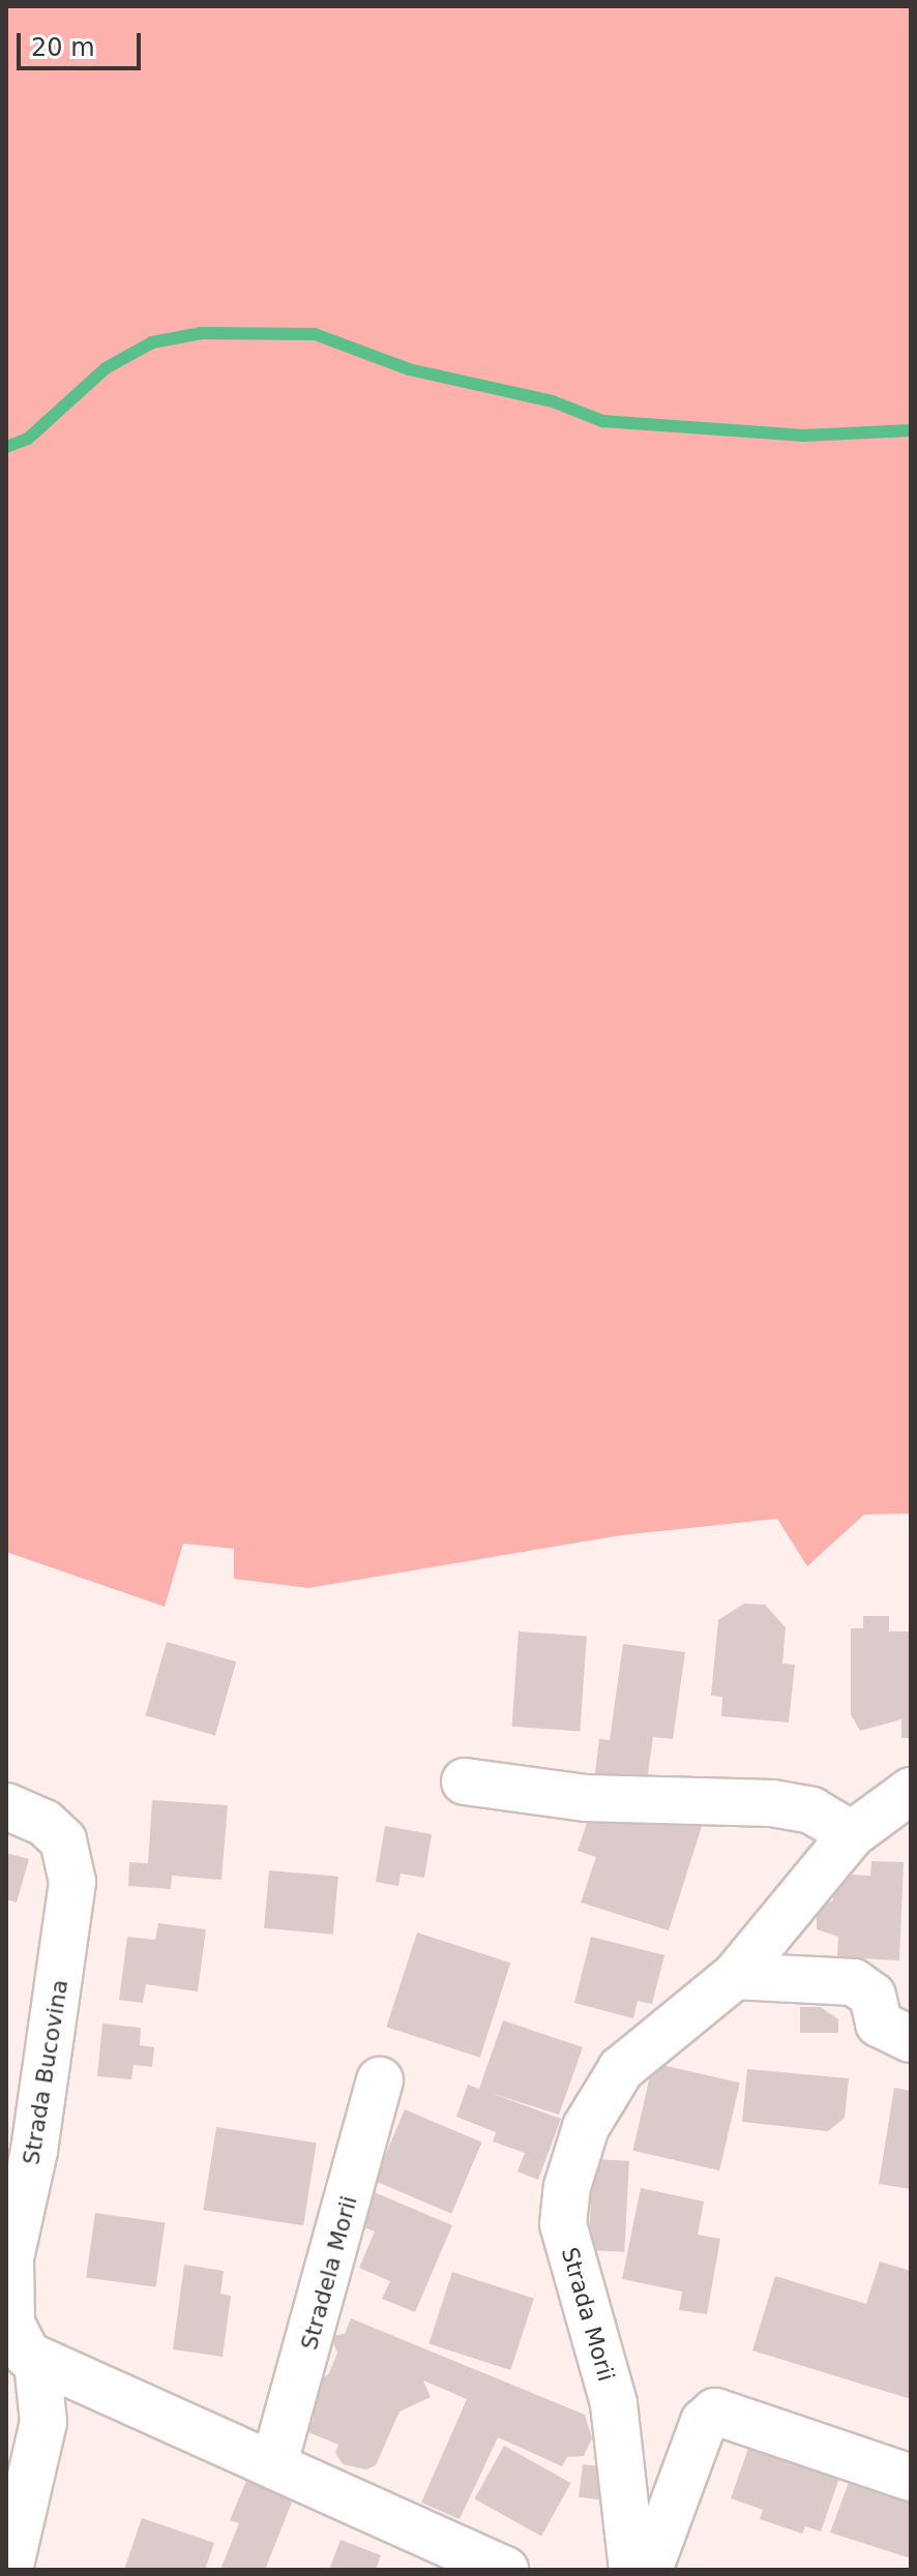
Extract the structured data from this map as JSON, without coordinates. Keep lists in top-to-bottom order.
{
  "streets": {
    "street": ["Strada Bucovina", "Stradela Morii", "Strada Morii"]
  },
  "scale_bar": "20 m"
}
